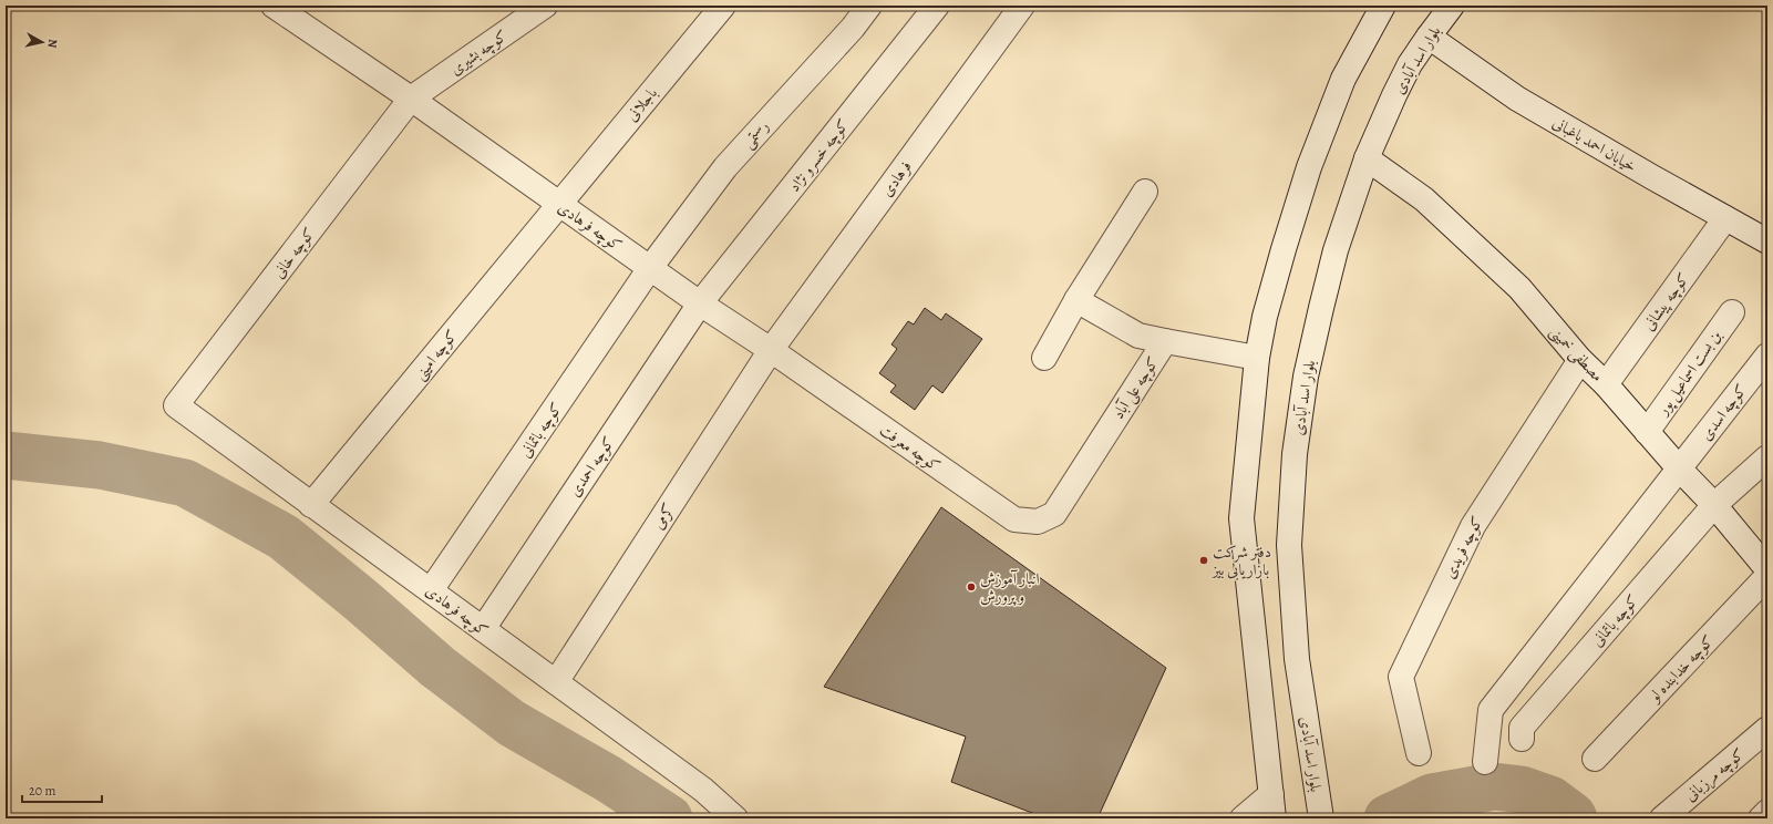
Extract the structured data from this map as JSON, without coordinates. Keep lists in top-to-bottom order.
{
  "streets": {
    "street": [
      "کوچه بشیری",
      "بلوار اسد آبادی",
      "باجلانی",
      "رستمی",
      "خیابان احمد باغبانی",
      "کوچه خسرو نژاد",
      "فرهادی",
      "کوچه فرهادی",
      "کوچه خانی",
      "کوچه پیشانی",
      "مصطفی خمینی",
      "کوچه امینی",
      "بن بست اسماعیل پور",
      "کوچه علی آباد",
      "کوچه اسدی",
      "کوچه باتمانی",
      "کوچه معرفت",
      "کوچه احمدی",
      "کرمی",
      "کوچه فریدی",
      "کوچه خدابنده لو",
      "کوچه مرزبانی"
    ]
  },
  "crossings": [
    ["کوچه بشیری", "کوچه فرهادی"],
    ["کوچه بشیری", "کوچه خانی"],
    ["بلوار اسد آبادی", "خیابان احمد باغبانی"],
    ["بلوار اسد آبادی", "مصطفی خمینی"],
    ["باجلانی", "کوچه فرهادی"],
    ["باجلانی", "کوچه امینی"],
    ["رستمی", "کوچه فرهادی"],
    ["رستمی", "کوچه باتمانی"],
    ["خیابان احمد باغبانی", "کوچه پیشانی"],
    ["کوچه خسرو نژاد", "کوچه فرهادی"],
    ["کوچه خسرو نژاد", "کوچه احمدی"],
    ["فرهادی", "کوچه فرهادی"],
    ["فرهادی", "کوچه معرفت"],
    ["فرهادی", "کرمی"],
    ["کوچه فرهادی", "کوچه خانی"],
    ["کوچه فرهادی", "کوچه امینی"],
    ["کوچه فرهادی", "کوچه باتمانی"],
    ["کوچه فرهادی", "کوچه معرفت"],
    ["کوچه فرهادی", "کوچه احمدی"],
    ["کوچه فرهادی", "کرمی"],
    ["کوچه پیشانی", "مصطفی خمینی"],
    ["مصطفی خمینی", "بن بست اسماعیل پور"],
    ["مصطفی خمینی", "کوچه اسدی"],
    ["مصطفی خمینی", "کوچه باتمانی"],
    ["مصطفی خمینی", "کوچه فریدی"],
    ["کوچه علی آباد", "کوچه معرفت"],
    ["کوچه معرفت", "کرمی"]
  ],
  "places": ["دفتر شرکت بازاریابی بیز", "انبار آموزش و پرورش"],
  "scale_bar": "20 m",
  "north": "right"
}
